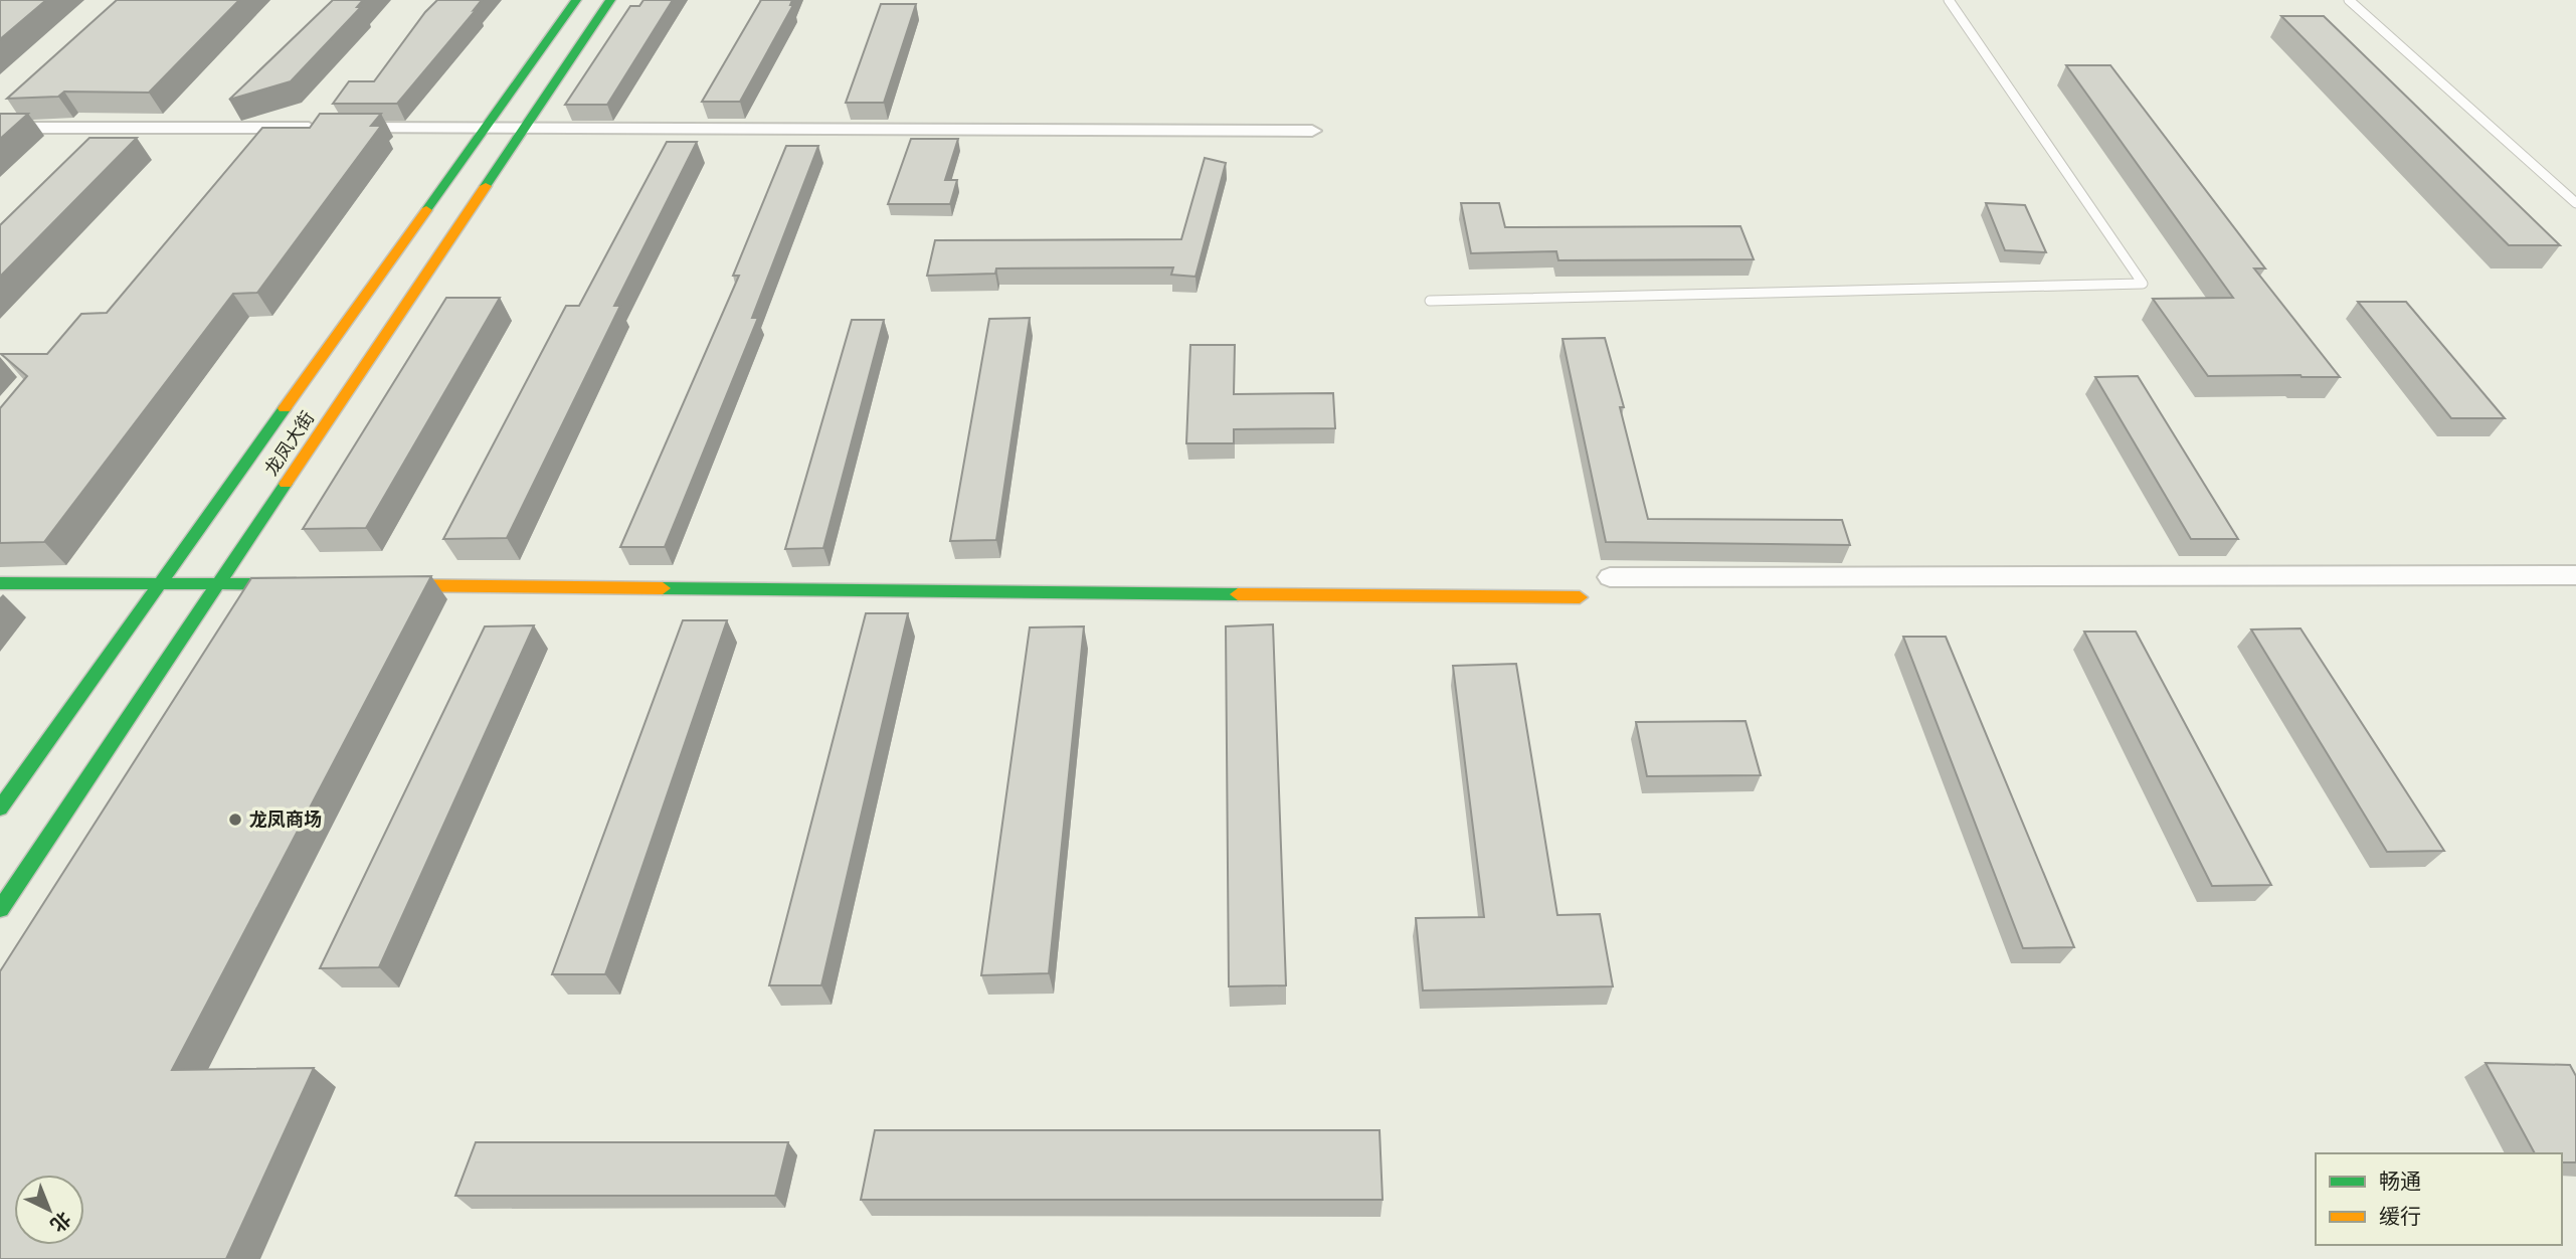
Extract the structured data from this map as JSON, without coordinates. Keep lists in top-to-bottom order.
{
  "streets": {
    "main road": ["龙凤大街"]
  },
  "places": ["龙凤商场"],
  "legend": ["畅通", "缓行"],
  "north": "bottom right"
}
